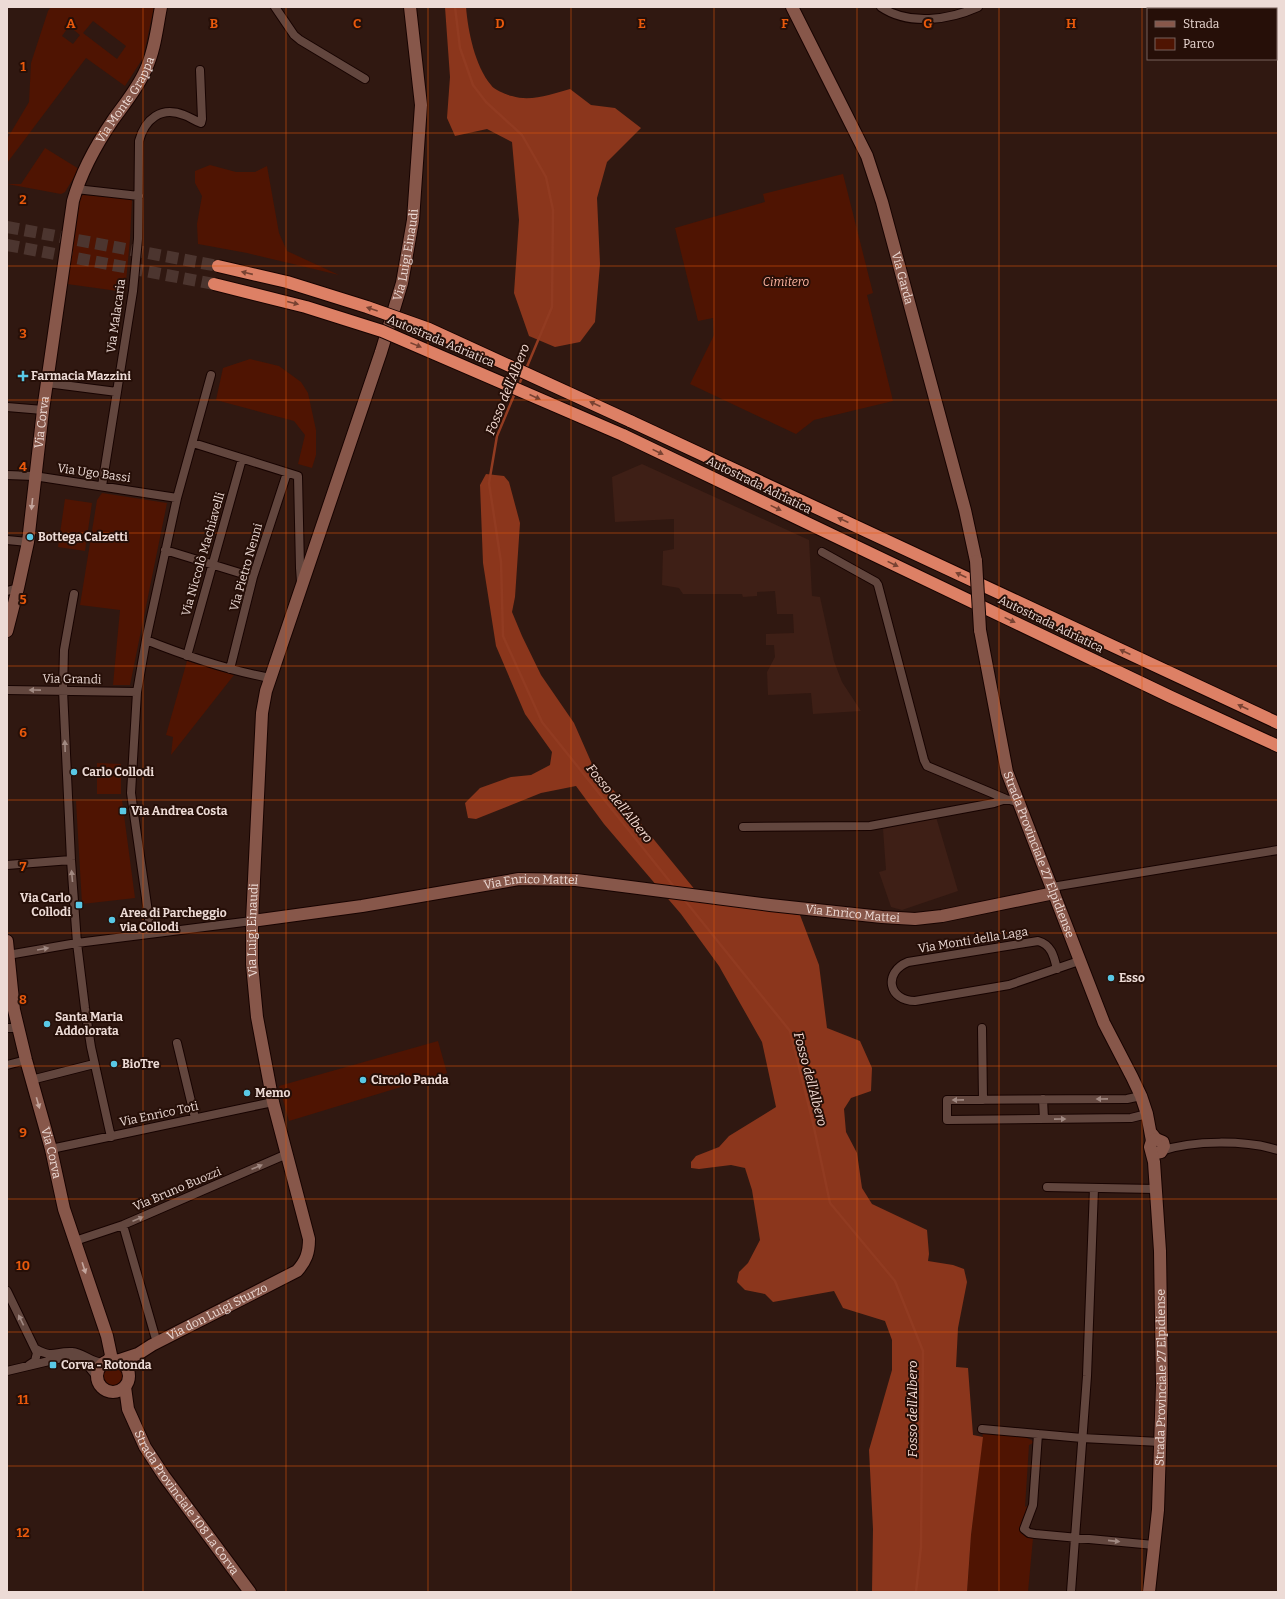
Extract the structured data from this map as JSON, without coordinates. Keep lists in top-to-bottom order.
{
  "streets": {
    "highway": ["Autostrada Adriatica"],
    "street": [
      "Via Monte Grappa",
      "Via Luigi Einaudi",
      "Via Garda",
      "Via Malacaria",
      "Via Corva",
      "Via Ugo Bassi",
      "Via Niccolò Machiavelli",
      "Via Pietro Nenni",
      "Via Grandi",
      "Strada Provinciale 27 Elpidiense",
      "Via Enrico Mattei",
      "Via Monti della Laga",
      "Via Enrico Toti",
      "Via Bruno Buozzi",
      "Via don Luigi Sturzo",
      "Strada Provinciale 108 La Corva"
    ]
  },
  "crossings": [
    ["Via Monte Grappa", "Via Corva"],
    ["Via Luigi Einaudi", "Via Pietro Nenni"],
    ["Via Luigi Einaudi", "Via Enrico Mattei"],
    ["Via Luigi Einaudi", "Via Enrico Toti"],
    ["Via Luigi Einaudi", "Via Bruno Buozzi"],
    ["Via Luigi Einaudi", "Via don Luigi Sturzo"],
    ["Via Garda", "Strada Provinciale 27 Elpidiense"],
    ["Via Malacaria", "Via Ugo Bassi"],
    ["Via Corva", "Via Ugo Bassi"],
    ["Via Corva", "Via Enrico Mattei"],
    ["Via Corva", "Via Enrico Toti"],
    ["Via Corva", "Via Bruno Buozzi"],
    ["Via Corva", "Via don Luigi Sturzo"],
    ["Via Corva", "Strada Provinciale 108 La Corva"],
    ["Strada Provinciale 27 Elpidiense", "Via Enrico Mattei"],
    ["Via don Luigi Sturzo", "Strada Provinciale 108 La Corva"]
  ],
  "one_way": ["Via Grandi", "Via Bruno Buozzi"],
  "water": ["Fosso dell'Albero"],
  "parks": ["Cimitero"],
  "places": {
    "health": ["Farmacia Mazzini"],
    "other": [
      "Bottega Calzetti",
      "Carlo Collodi",
      "Area di Parcheggio via Collodi",
      "Esso",
      "Santa Maria Addolorata",
      "BioTre",
      "Circolo Panda",
      "Memo"
    ],
    "transit": ["Via Andrea Costa", "Via Carlo Collodi", "Corva - Rotonda"]
  },
  "legend": ["Strada", "Parco"],
  "grid": {
    "columns": [
      "A",
      "B",
      "C",
      "D",
      "E",
      "F",
      "G",
      "H"
    ],
    "rows": [
      "1",
      "2",
      "3",
      "4",
      "5",
      "6",
      "7",
      "8",
      "9",
      "10",
      "11",
      "12"
    ]
  }
}
